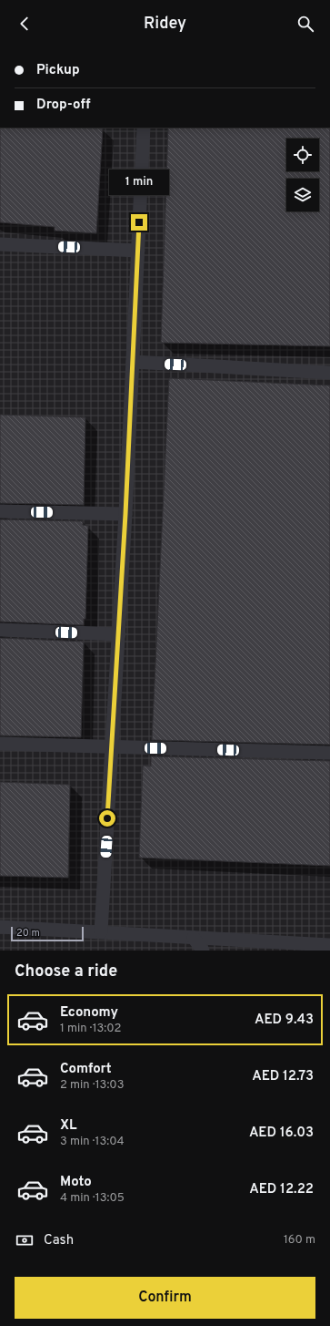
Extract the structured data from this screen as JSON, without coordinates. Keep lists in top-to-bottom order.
{
  "scale_bar": "20 m",
  "page": {
    "header": "Ridey",
    "banner": ["Pickup", "Drop-off"],
    "bubble": "1 min",
    "scale": "20 m",
    "heading": "Choose a ride",
    "list": [
      {
        "name": "Economy",
        "note": "1 min · 13:02",
        "value": "AED 9.43"
      },
      {
        "name": "Comfort",
        "note": "2 min · 13:03",
        "value": "AED 12.73"
      },
      {
        "name": "XL",
        "note": "3 min · 13:04",
        "value": "AED 16.03"
      },
      {
        "name": "Moto",
        "note": "4 min · 13:05",
        "value": "AED 12.22"
      }
    ],
    "pay": ["Cash", "160 m"],
    "buttons": "Confirm"
  }
}
